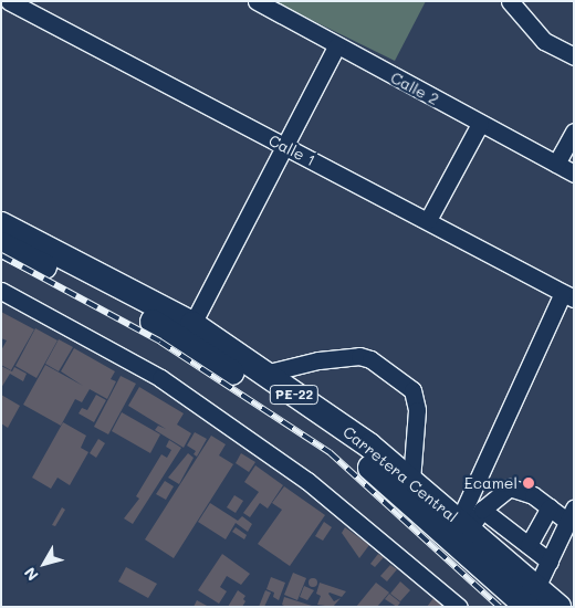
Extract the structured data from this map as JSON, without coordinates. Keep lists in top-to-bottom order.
{
  "streets": {
    "highway": ["PE-22", "Carretera Central"],
    "street": ["Calle 2", "Calle 1"]
  },
  "places": ["Ecamel"],
  "north": "bottom left"
}
